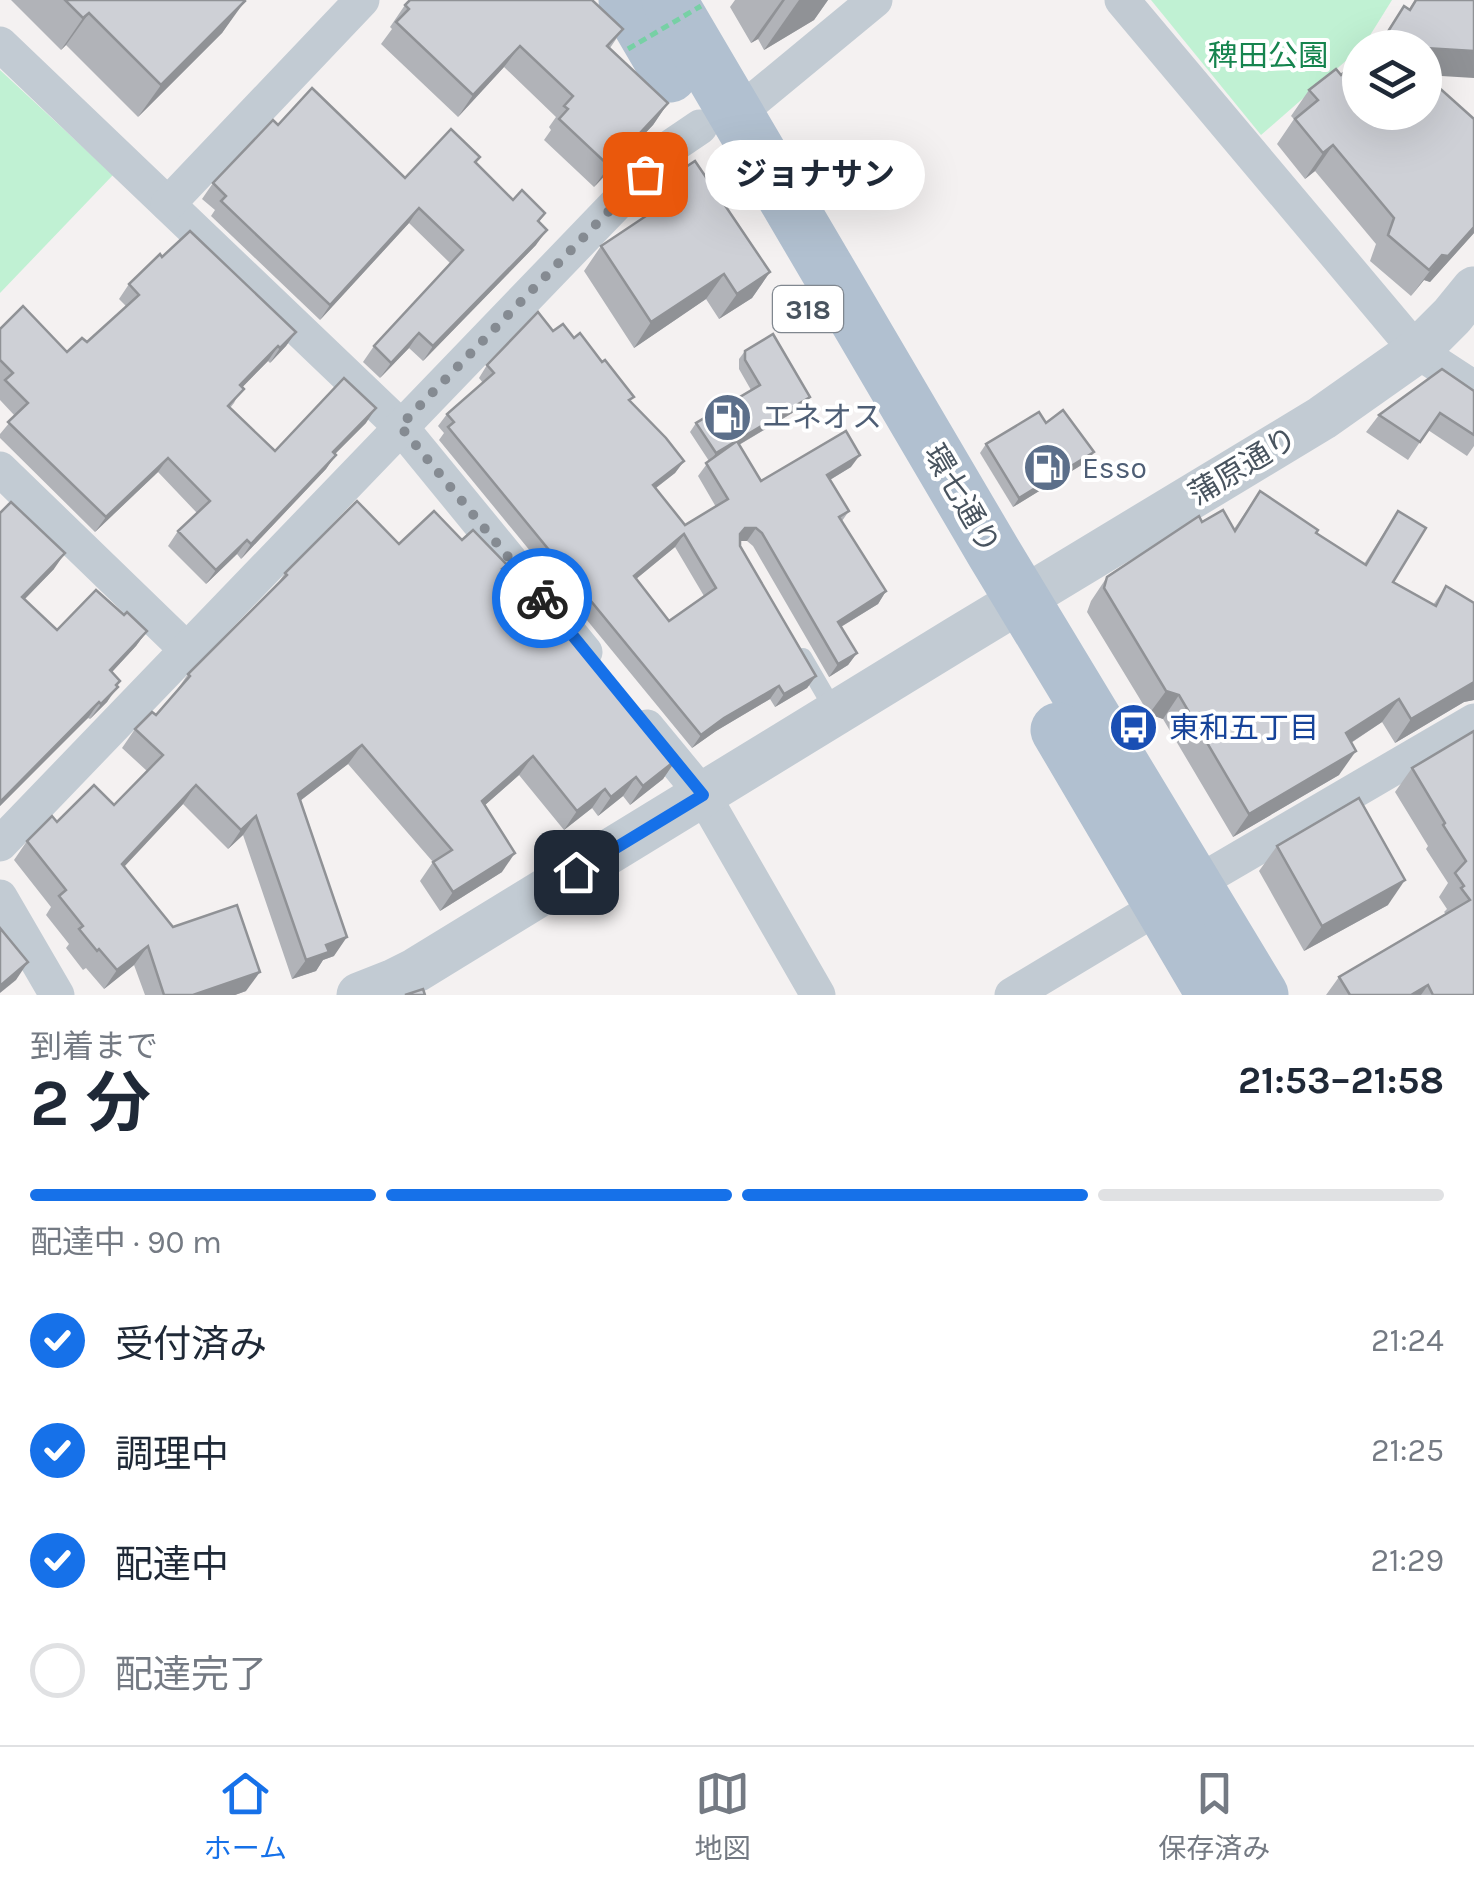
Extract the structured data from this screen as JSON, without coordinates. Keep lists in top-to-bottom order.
{
  "streets": {
    "main road": ["318", "環七通り"],
    "street": ["蒲原通り"]
  },
  "crossings": [
    ["蒲原通り", "環七通り"]
  ],
  "parks": ["稗田公園"],
  "places": {
    "other": ["ジョナサン"],
    "fuel station": ["エネオス", "Esso"],
    "bus stop": ["東和五丁目"]
  },
  "page": {
    "bubble": "ジョナサン",
    "heading": ["2 分", "到着まで", "21:53–21:58"],
    "bar": "配達中 · 90 m",
    "list": [
      ["受付済み", "21:24"],
      ["調理中", "21:25"],
      ["配達中", "21:29"],
      "配達完了"
    ],
    "tabs": ["ホーム", "地図", "保存済み"]
  }
}
